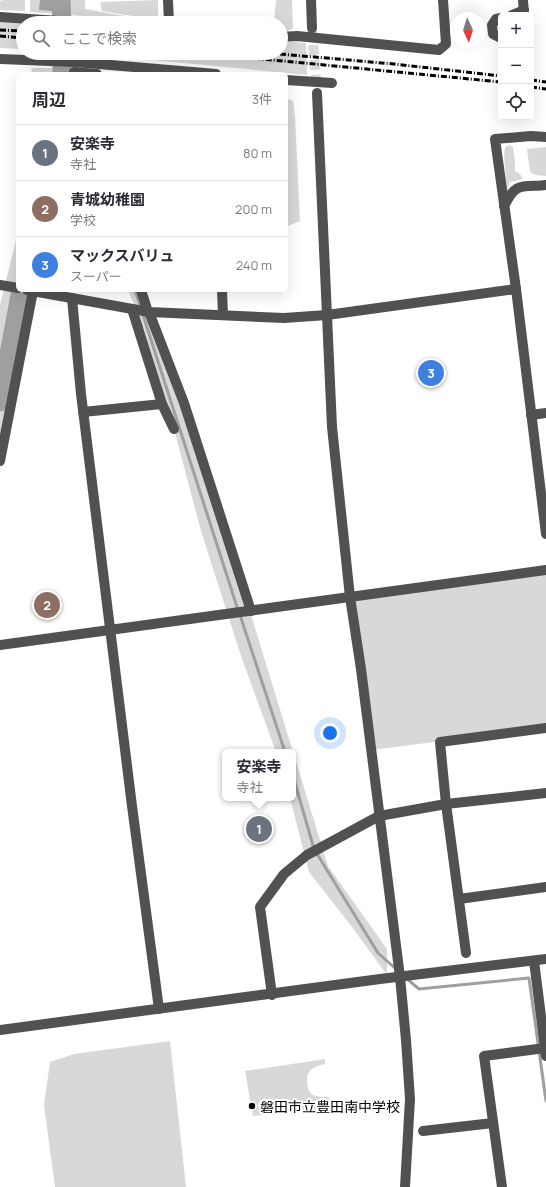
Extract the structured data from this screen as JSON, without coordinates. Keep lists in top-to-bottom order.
{
  "places": ["磐田市立豊田南中学校"],
  "north": "bottom",
  "page": {
    "map_buttons": ["+", "−"],
    "search": "ここで検索",
    "heading": ["周辺", "3件"],
    "list": [
      {
        "mark": "1",
        "name": "安楽寺",
        "note": "寺社",
        "value": "80 m"
      },
      {
        "mark": "2",
        "name": "青城幼稚園",
        "note": "学校",
        "value": "200 m"
      },
      {
        "mark": "3",
        "name": "マックスバリュ",
        "note": "スーパー",
        "value": "240 m"
      }
    ],
    "pins": ["3", "2", "1"],
    "popup": ["安楽寺", "寺社"]
  }
}
